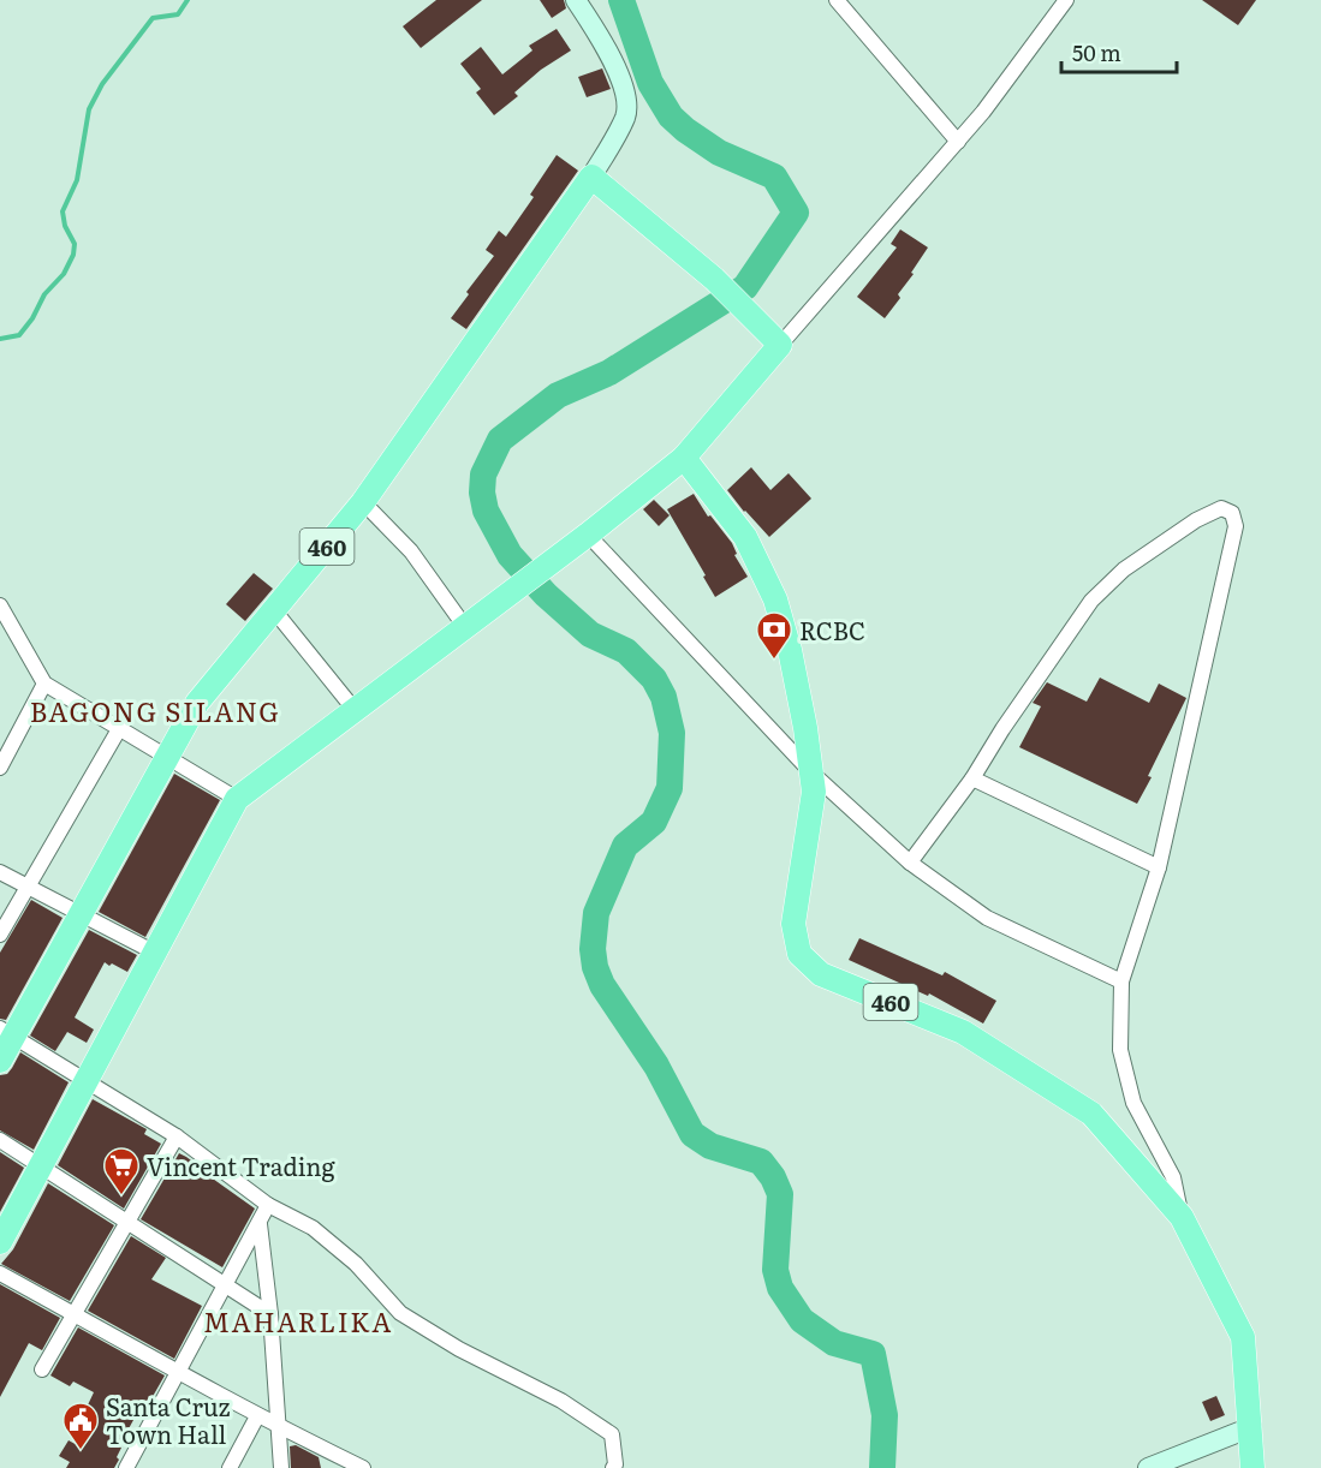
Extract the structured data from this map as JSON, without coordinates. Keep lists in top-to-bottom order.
{
  "streets": {
    "main road": ["460"]
  },
  "districts": ["BAGONG SILANG", "MAHARLIKA"],
  "places": {
    "bank": ["RCBC"],
    "supermarket": ["Vincent Trading"],
    "public building": ["Santa Cruz Town Hall"]
  },
  "scale_bar": "50 m"
}
